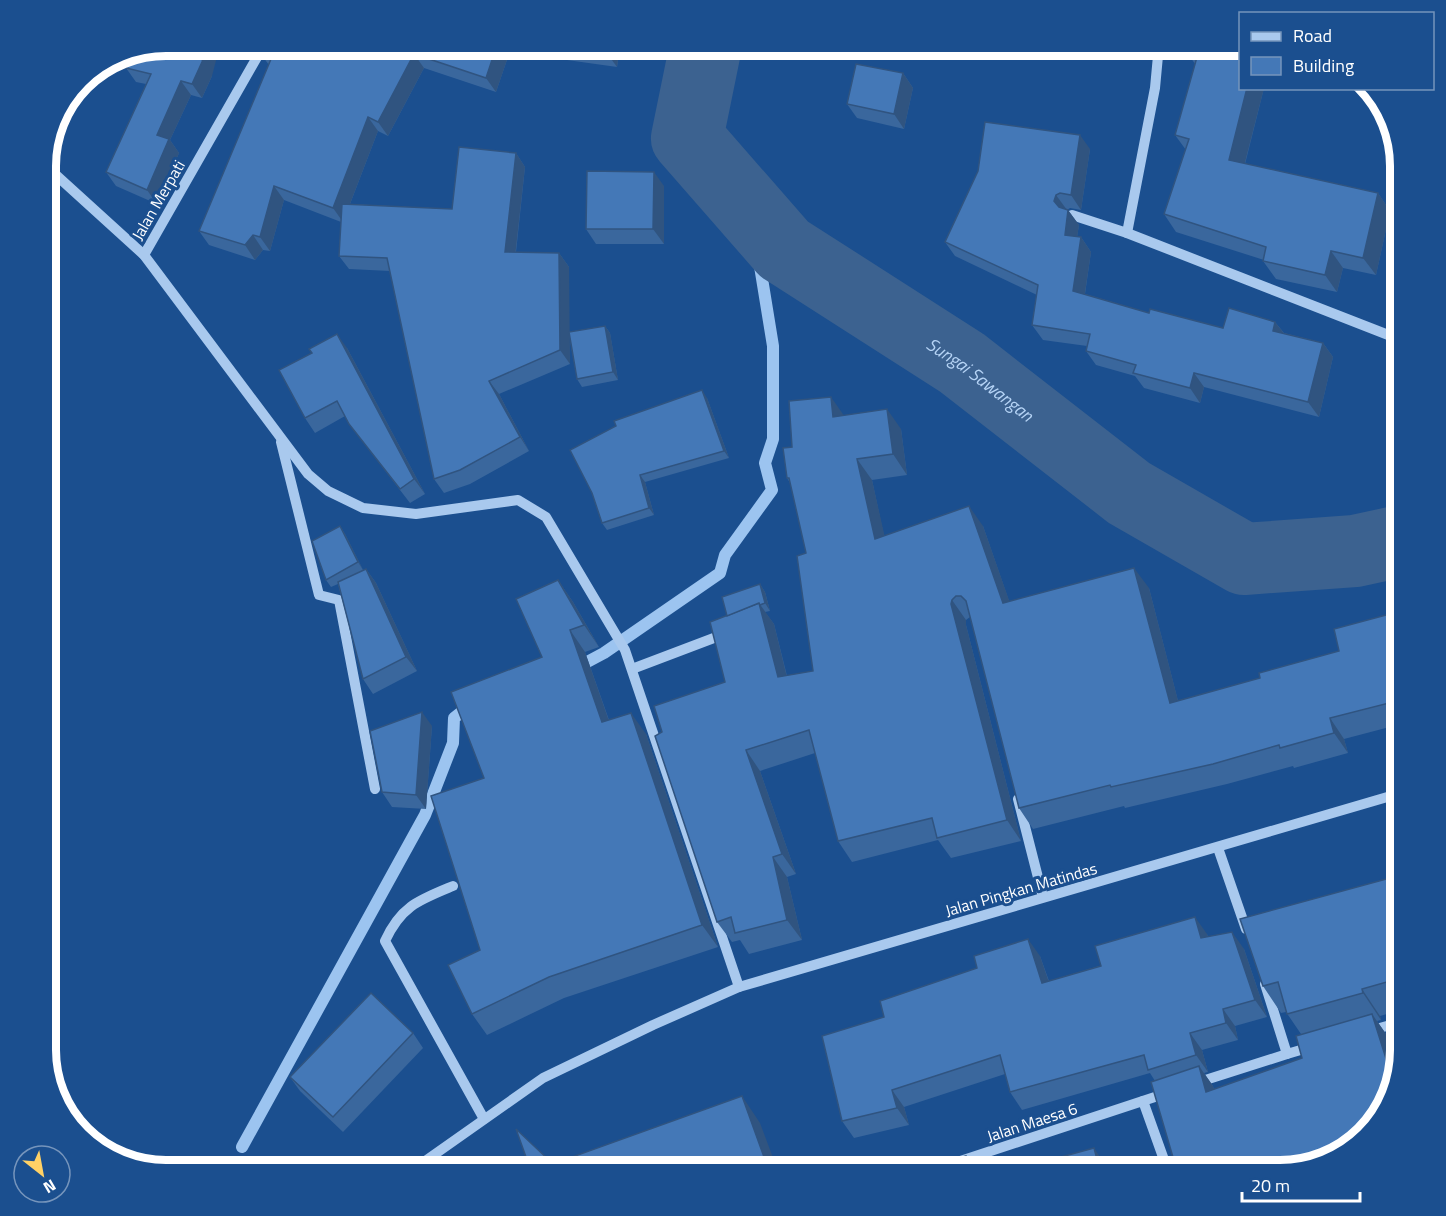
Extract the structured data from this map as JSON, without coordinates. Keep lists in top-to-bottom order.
{
  "streets": {
    "street": ["Jalan Merpati", "Jalan Pingkan Matindas", "Jalan Maesa 6"]
  },
  "water": ["Sungai Sawangan"],
  "legend": ["Road", "Building"],
  "scale_bar": "20 m",
  "north": "bottom right"
}
